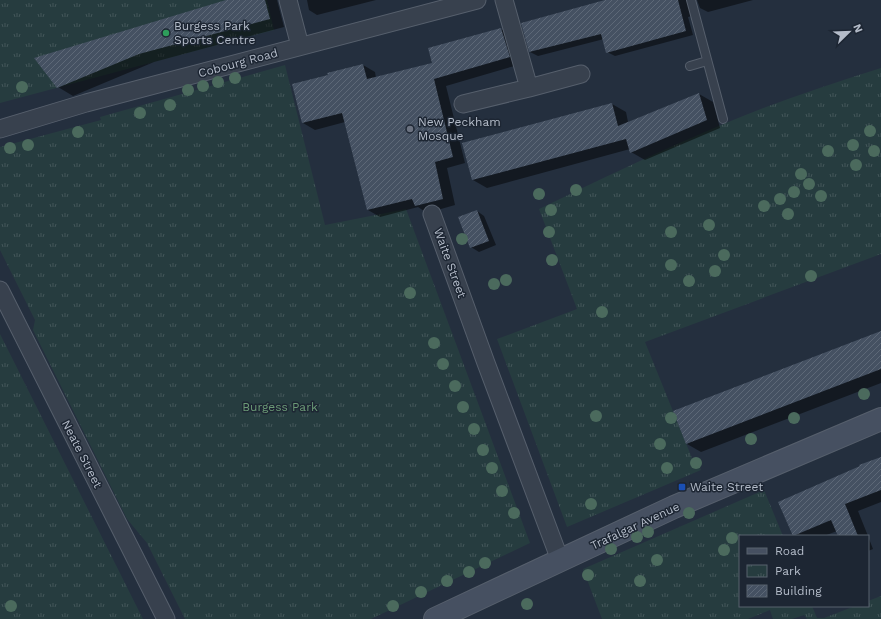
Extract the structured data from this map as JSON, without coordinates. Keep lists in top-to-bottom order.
{
  "streets": {
    "main road": ["Trafalgar Avenue"],
    "street": ["Cobourg Road", "Waite Street", "Neate Street"]
  },
  "crossings": [
    ["Waite Street", "Trafalgar Avenue"]
  ],
  "parks": ["Burgess Park"],
  "places": {
    "other": ["Burgess Park Sports Centre", "New Peckham Mosque"],
    "transit": ["Waite Street"]
  },
  "legend": ["Road", "Park", "Building"],
  "north": "top right"
}
